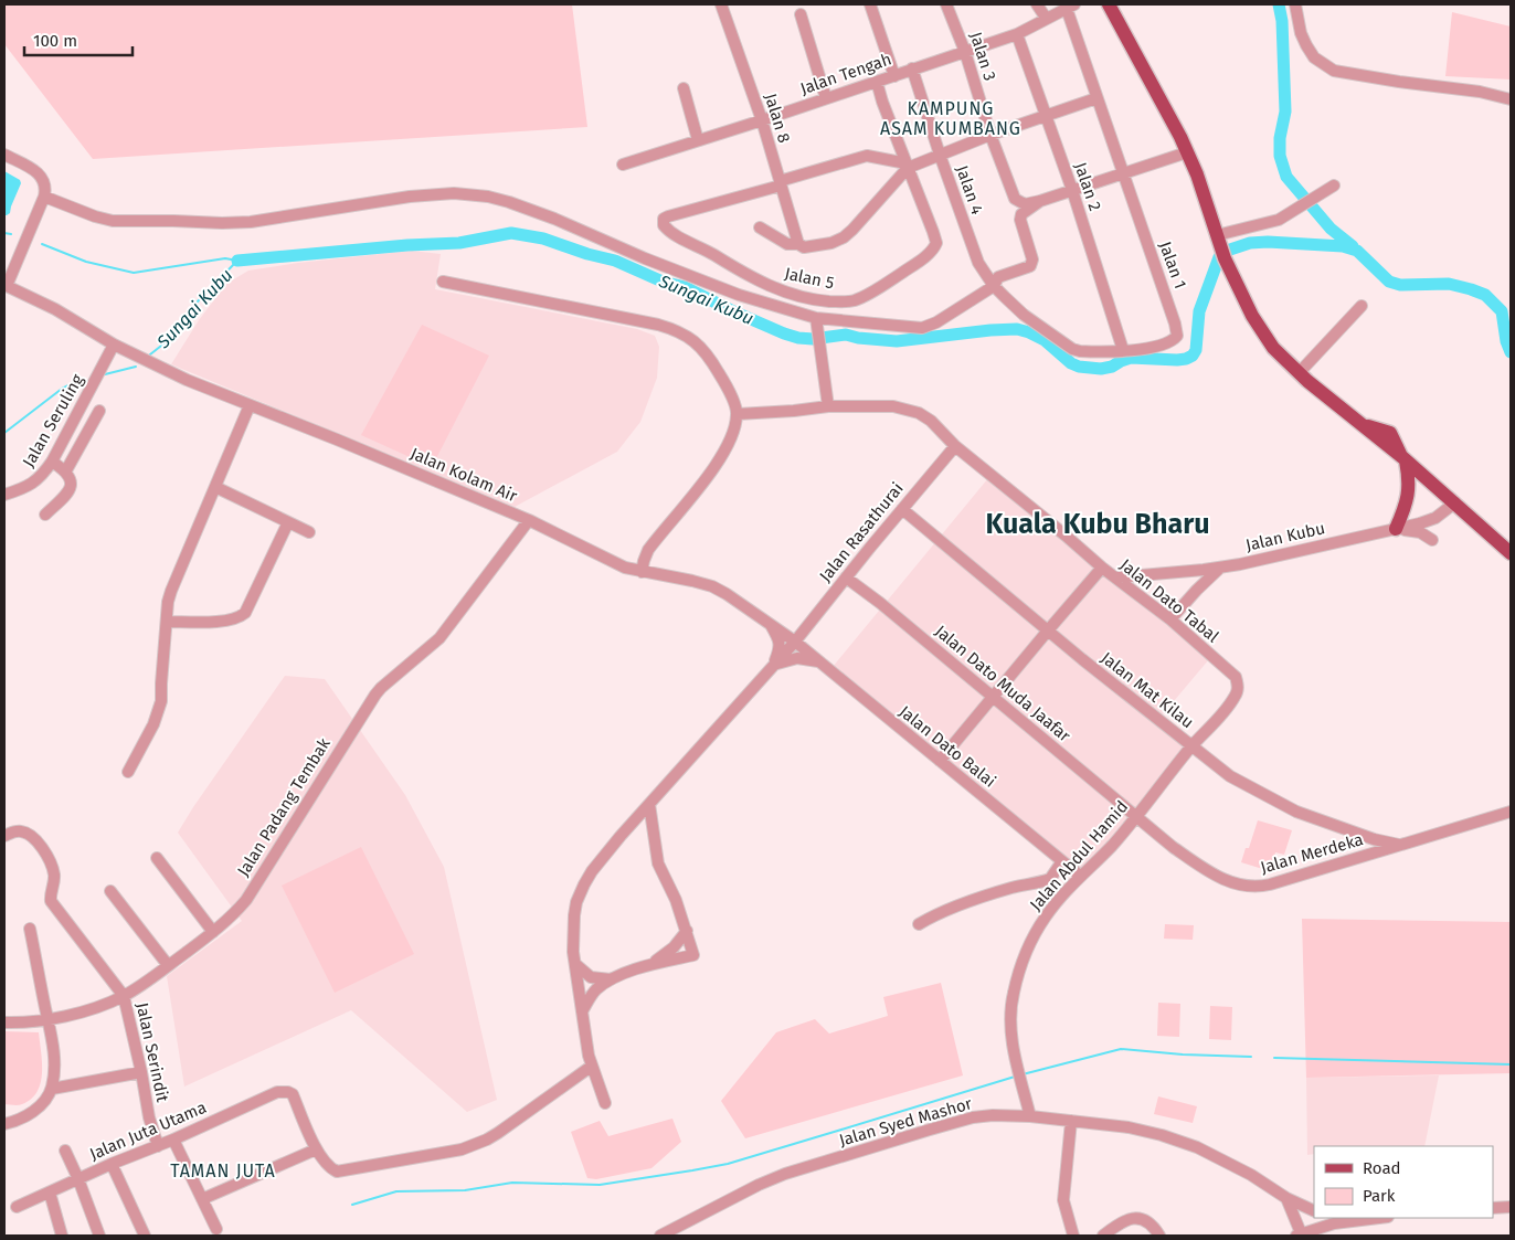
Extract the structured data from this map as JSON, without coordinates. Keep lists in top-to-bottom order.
{
  "streets": {
    "street": [
      "Jalan 3",
      "Jalan Tengah",
      "Jalan 8",
      "Jalan 2",
      "Jalan 4",
      "Jalan 1",
      "Jalan 5",
      "Jalan Seruling",
      "Jalan Kolam Air",
      "Jalan Rasathurai",
      "Jalan Kubu",
      "Jalan Dato Tabal",
      "Jalan Dato Muda Jaafar",
      "Jalan Mat Kilau",
      "Jalan Dato Balai",
      "Jalan Padang Tembak",
      "Jalan Merdeka",
      "Jalan Abdul Hamid",
      "Jalan Serindit",
      "Jalan Syed Mashor",
      "Jalan Juta Utama"
    ]
  },
  "crossings": [
    ["Jalan 3", "Jalan Tengah"],
    ["Jalan Tengah", "Jalan 8"],
    ["Jalan Tengah", "Jalan 2"],
    ["Jalan Tengah", "Jalan 4"],
    ["Jalan Tengah", "Jalan 1"],
    ["Jalan Tengah", "Jalan 5"],
    ["Jalan 8", "Jalan 5"],
    ["Jalan 2", "Jalan 1"],
    ["Jalan 4", "Jalan 1"],
    ["Jalan Seruling", "Jalan Kolam Air"],
    ["Jalan Kolam Air", "Jalan Rasathurai"],
    ["Jalan Kolam Air", "Jalan Dato Balai"],
    ["Jalan Kolam Air", "Jalan Padang Tembak"],
    ["Jalan Rasathurai", "Jalan Dato Tabal"],
    ["Jalan Rasathurai", "Jalan Dato Muda Jaafar"],
    ["Jalan Rasathurai", "Jalan Mat Kilau"],
    ["Jalan Rasathurai", "Jalan Dato Balai"],
    ["Jalan Kubu", "Jalan Dato Tabal"],
    ["Jalan Dato Tabal", "Jalan Abdul Hamid"],
    ["Jalan Dato Muda Jaafar", "Jalan Merdeka"],
    ["Jalan Dato Muda Jaafar", "Jalan Abdul Hamid"],
    ["Jalan Mat Kilau", "Jalan Merdeka"],
    ["Jalan Mat Kilau", "Jalan Abdul Hamid"],
    ["Jalan Dato Balai", "Jalan Abdul Hamid"],
    ["Jalan Padang Tembak", "Jalan Serindit"],
    ["Jalan Merdeka", "Jalan Abdul Hamid"],
    ["Jalan Abdul Hamid", "Jalan Syed Mashor"],
    ["Jalan Serindit", "Jalan Juta Utama"]
  ],
  "districts": ["KAMPUNG ASAM KUMBANG", "Kuala Kubu Bharu", "TAMAN JUTA"],
  "water": ["Sungai Kubu"],
  "legend": ["Road", "Park"],
  "scale_bar": "100 m"
}
